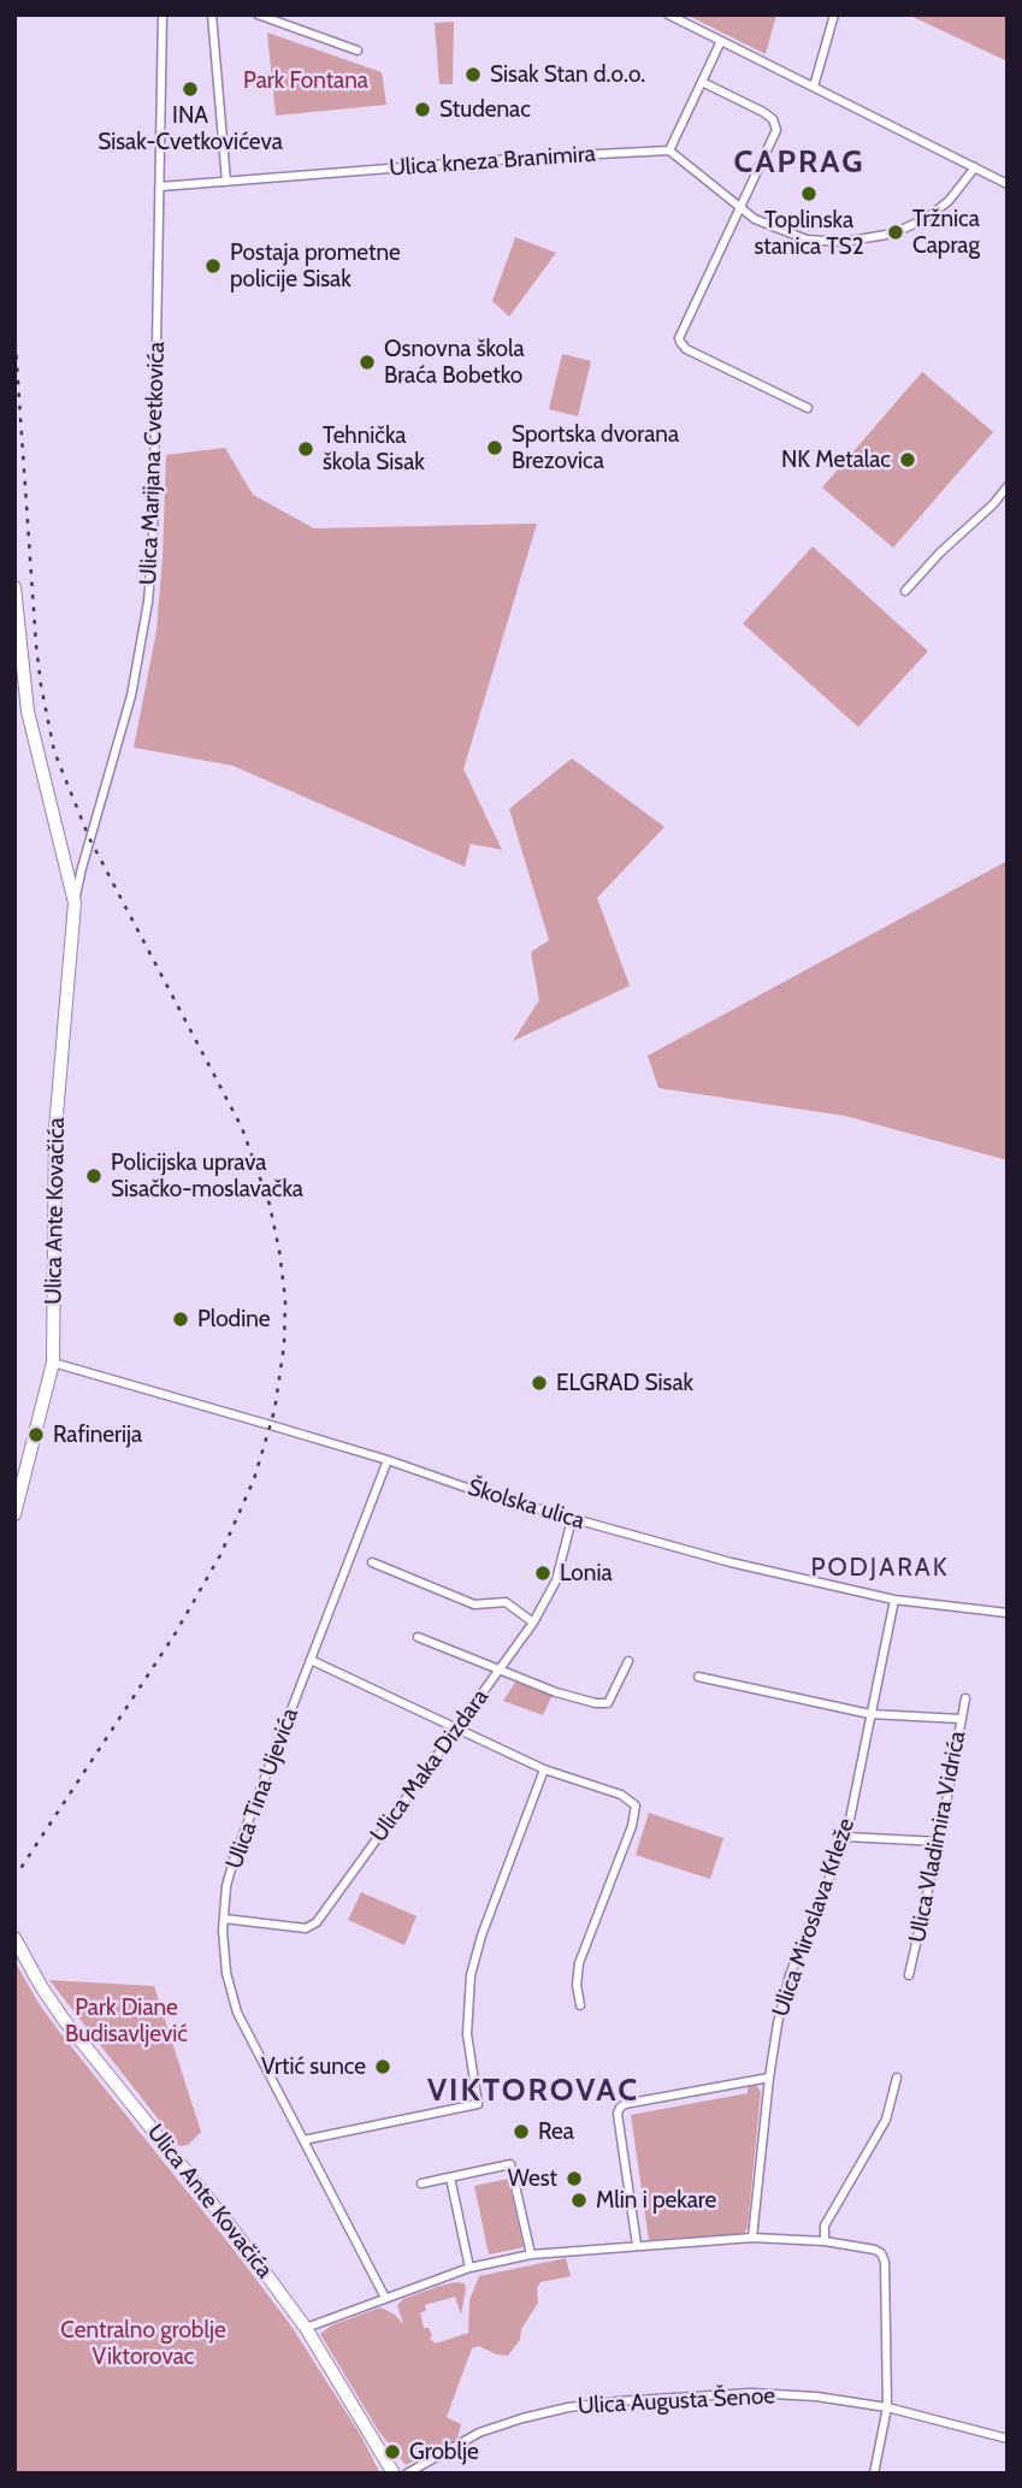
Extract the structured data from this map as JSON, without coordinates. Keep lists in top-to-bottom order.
{
  "streets": {
    "main road": ["Ulica Ante Kovačića"],
    "street": [
      "Ulica kneza Branimira",
      "Ulica Marijana Cvetkovića",
      "Školska ulica",
      "Ulica Maka Dizdara",
      "Ulica Tina Ujevića",
      "Ulica Vladimira Vidrića",
      "Ulica Miroslava Krleže",
      "Ulica Augusta Šenoe"
    ]
  },
  "crossings": [
    ["Ulica kneza Branimira", "Ulica Marijana Cvetkovića"],
    ["Ulica Marijana Cvetkovića", "Ulica Ante Kovačića"],
    ["Ulica Ante Kovačića", "Školska ulica"],
    ["Školska ulica", "Ulica Maka Dizdara"],
    ["Školska ulica", "Ulica Tina Ujevića"],
    ["Školska ulica", "Ulica Miroslava Krleže"],
    ["Ulica Maka Dizdara", "Ulica Tina Ujevića"]
  ],
  "districts": ["CAPRAG", "PODJARAK", "VIKTOROVAC"],
  "parks": ["Park Fontana", "Park Diane Budisavljević", "Centralno groblje Viktorovac"],
  "places": [
    "Sisak Stan d.o.o.",
    "INA Sisak-Cvetkovićeva",
    "Studenac",
    "Toplinska stanica TS2",
    "Tržnica Caprag",
    "Postaja prometne policije Sisak",
    "Osnovna škola Braća Bobetko",
    "Sportska dvorana Brezovica",
    "Tehnička škola Sisak",
    "NK Metalac",
    "Policijska uprava Sisačko-moslavačka",
    "Plodine",
    "ELGRAD Sisak",
    "Rafinerija",
    "Lonia",
    "Vrtić sunce",
    "Rea",
    "West",
    "Mlin i pekare",
    "Groblje"
  ]
}
